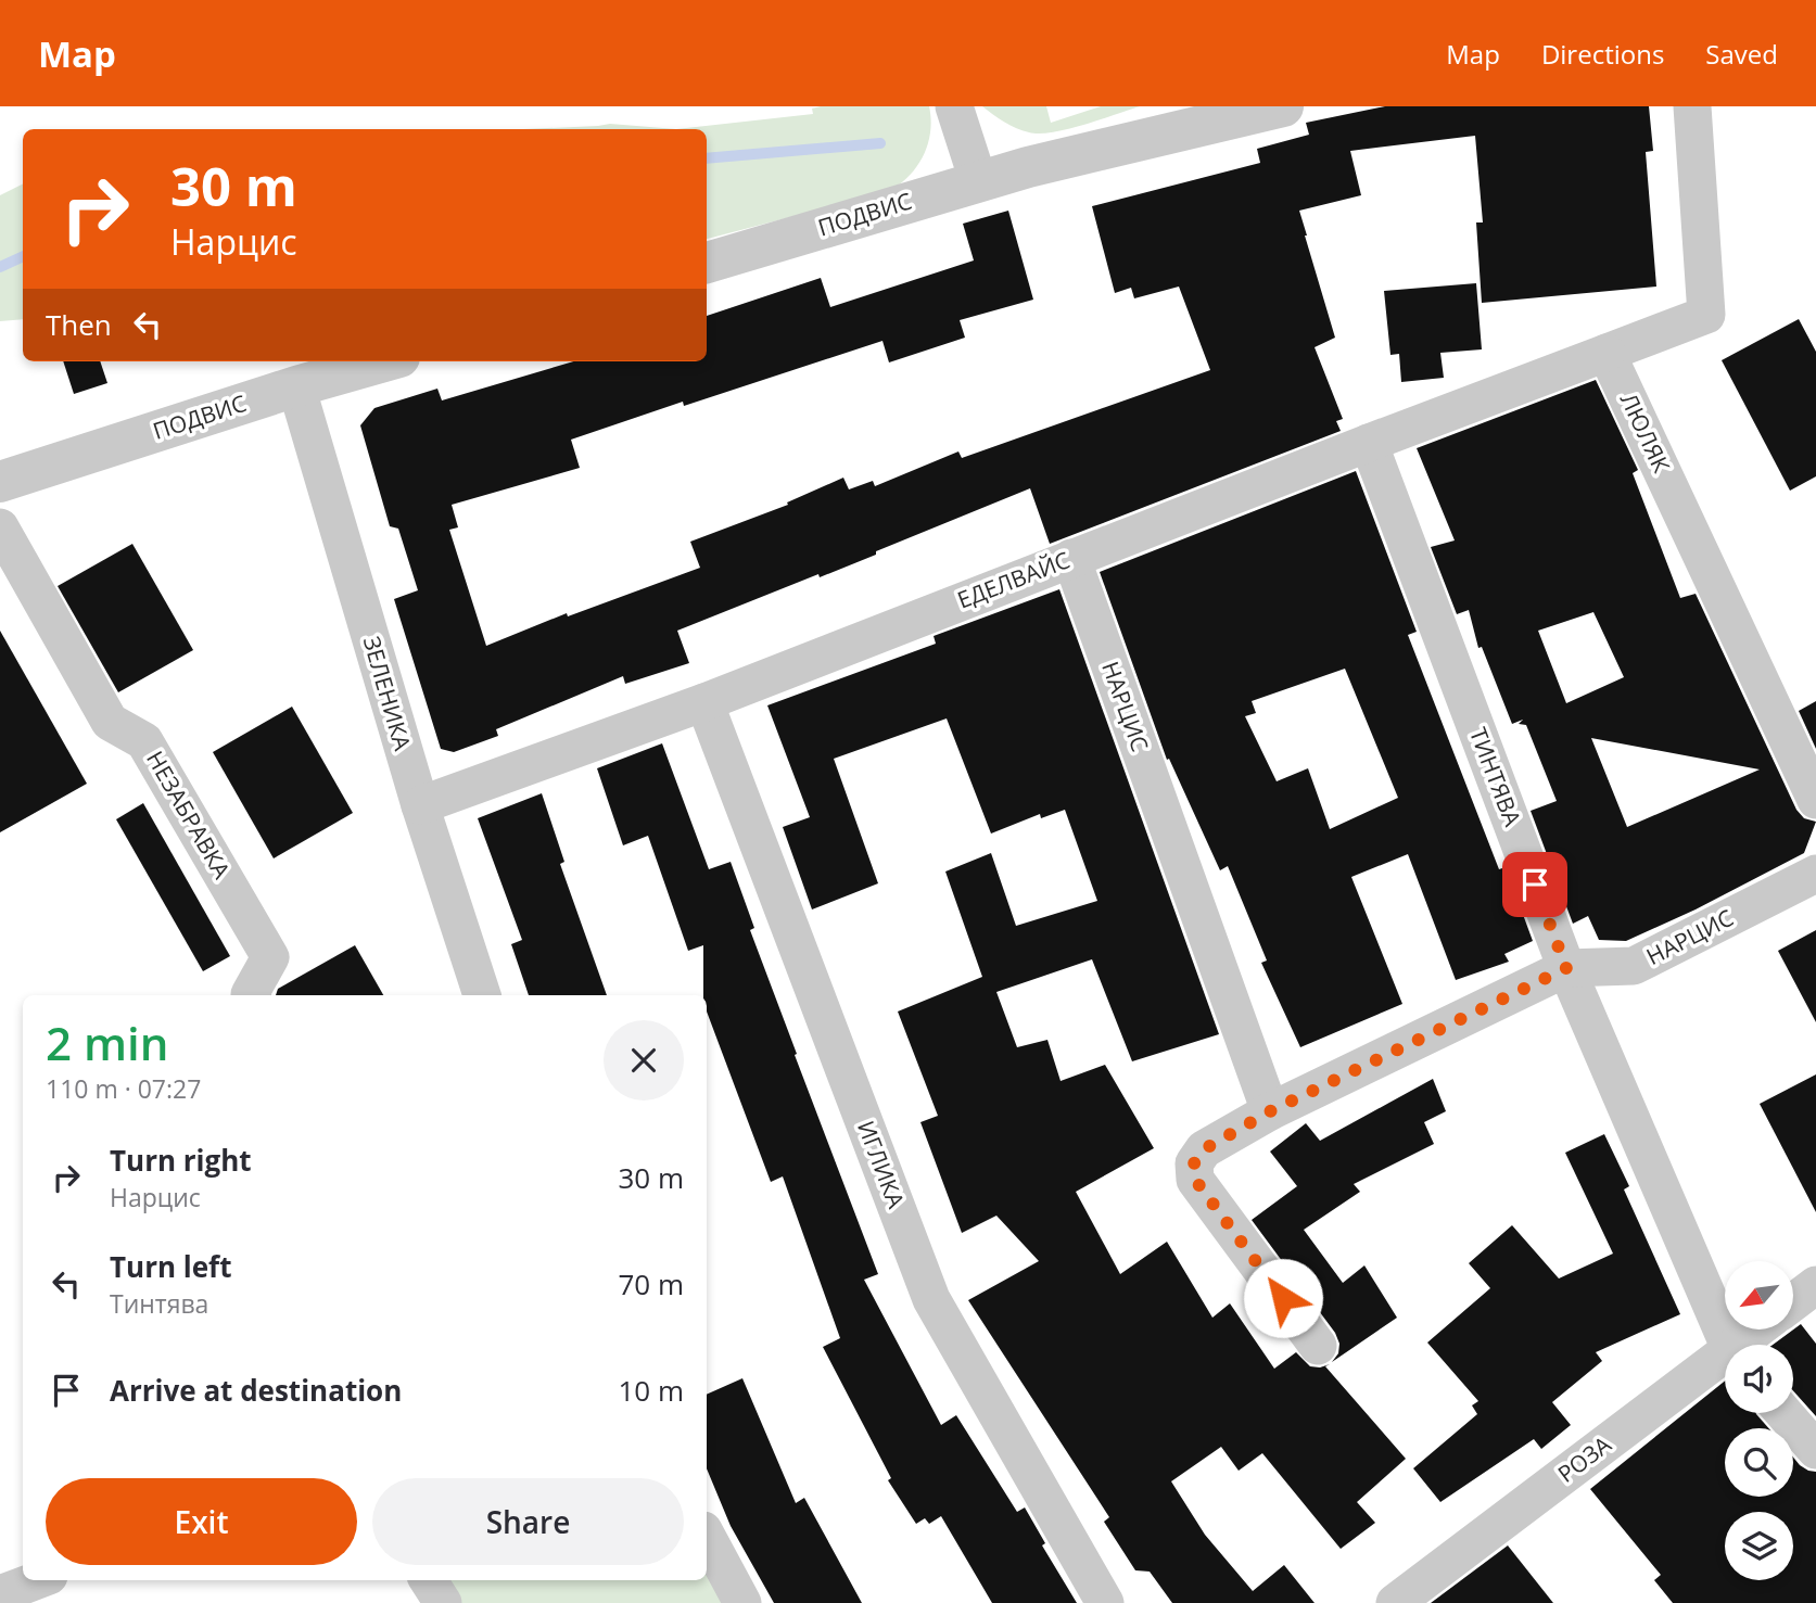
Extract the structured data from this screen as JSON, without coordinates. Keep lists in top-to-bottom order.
{
  "streets": {
    "street": [
      "ПОДВИС",
      "ЛЮЛЯК",
      "ЕДЕЛВАЙС",
      "ЗЕЛЕНИКА",
      "НАРЦИС",
      "ТИНТЯВА",
      "НЕЗАБРАВКА",
      "ИГЛИКА",
      "РОЗА"
    ]
  },
  "crossings": [
    ["ПОДВИС", "ЗЕЛЕНИКА"],
    ["ЛЮЛЯК", "ЕДЕЛВАЙС"],
    ["ЕДЕЛВАЙС", "ЗЕЛЕНИКА"],
    ["ЕДЕЛВАЙС", "НАРЦИС"],
    ["ЕДЕЛВАЙС", "ТИНТЯВА"],
    ["ЕДЕЛВАЙС", "ИГЛИКА"],
    ["НАРЦИС", "ТИНТЯВА"]
  ],
  "north": "bottom left",
  "page": {
    "header": "Map",
    "nav": ["Map", "Directions", "Saved"],
    "turn": ["30 m", "Нарцис"],
    "then": "Then",
    "heading": ["2 min", "110 m · 07:27"],
    "list": [
      {
        "name": "Turn right",
        "note": "Нарцис",
        "value": "30 m"
      },
      {
        "name": "Turn left",
        "note": "Тинтява",
        "value": "70 m"
      },
      {
        "name": "Arrive at destination",
        "value": "10 m"
      }
    ],
    "buttons": ["Exit", "Share"]
  }
}
